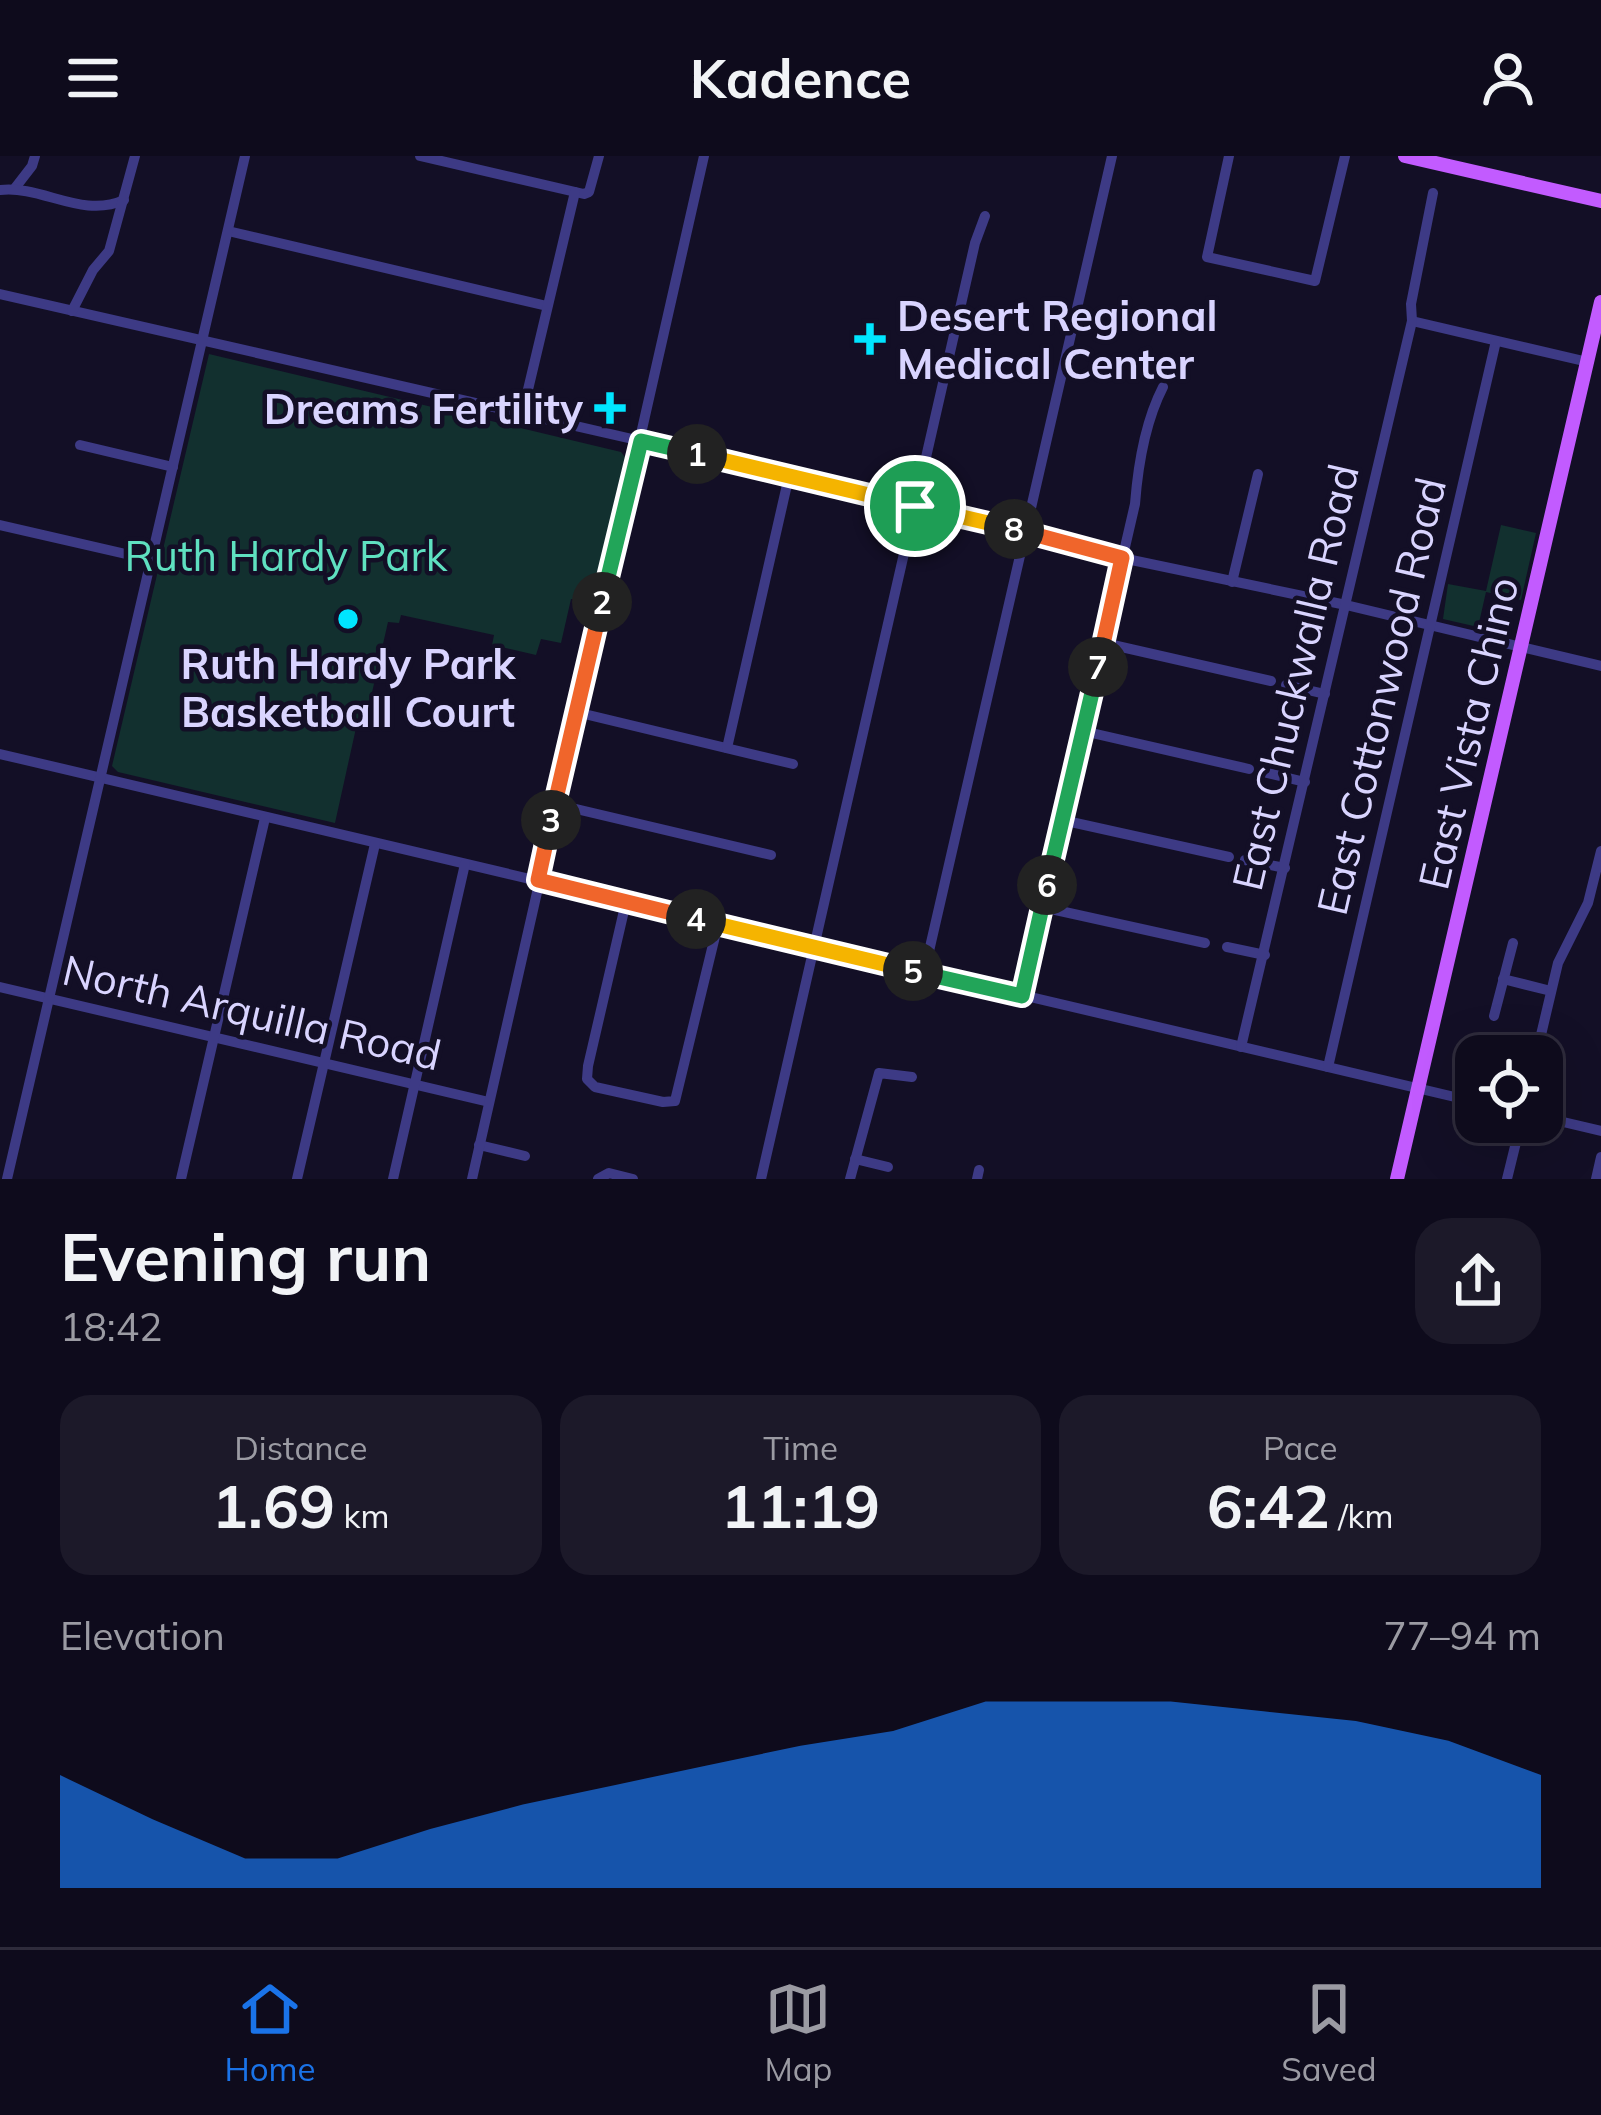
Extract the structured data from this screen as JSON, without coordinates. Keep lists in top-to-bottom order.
{
  "streets": {
    "main road": ["East Vista Chino"],
    "street": ["East Chuckwalla Road", "East Cottonwood Road", "North Arquilla Road"]
  },
  "parks": ["Ruth Hardy Park"],
  "places": {
    "health": ["Desert Regional Medical Center", "Dreams Fertility"],
    "other": ["Ruth Hardy Park Basketball Court"]
  },
  "page": {
    "header": "Kadence",
    "pins": [
      "1",
      "8",
      "2",
      "7",
      "3",
      "6",
      "4",
      "5"
    ],
    "heading": ["Evening run", "18:42"],
    "stats": [
      ["Distance", "1.69 km"],
      ["Time", "11:19"],
      ["Pace", "6:42 /km"]
    ],
    "chart": ["Elevation", "77–94 m"],
    "tabs": ["Home", "Map", "Saved"]
  }
}
